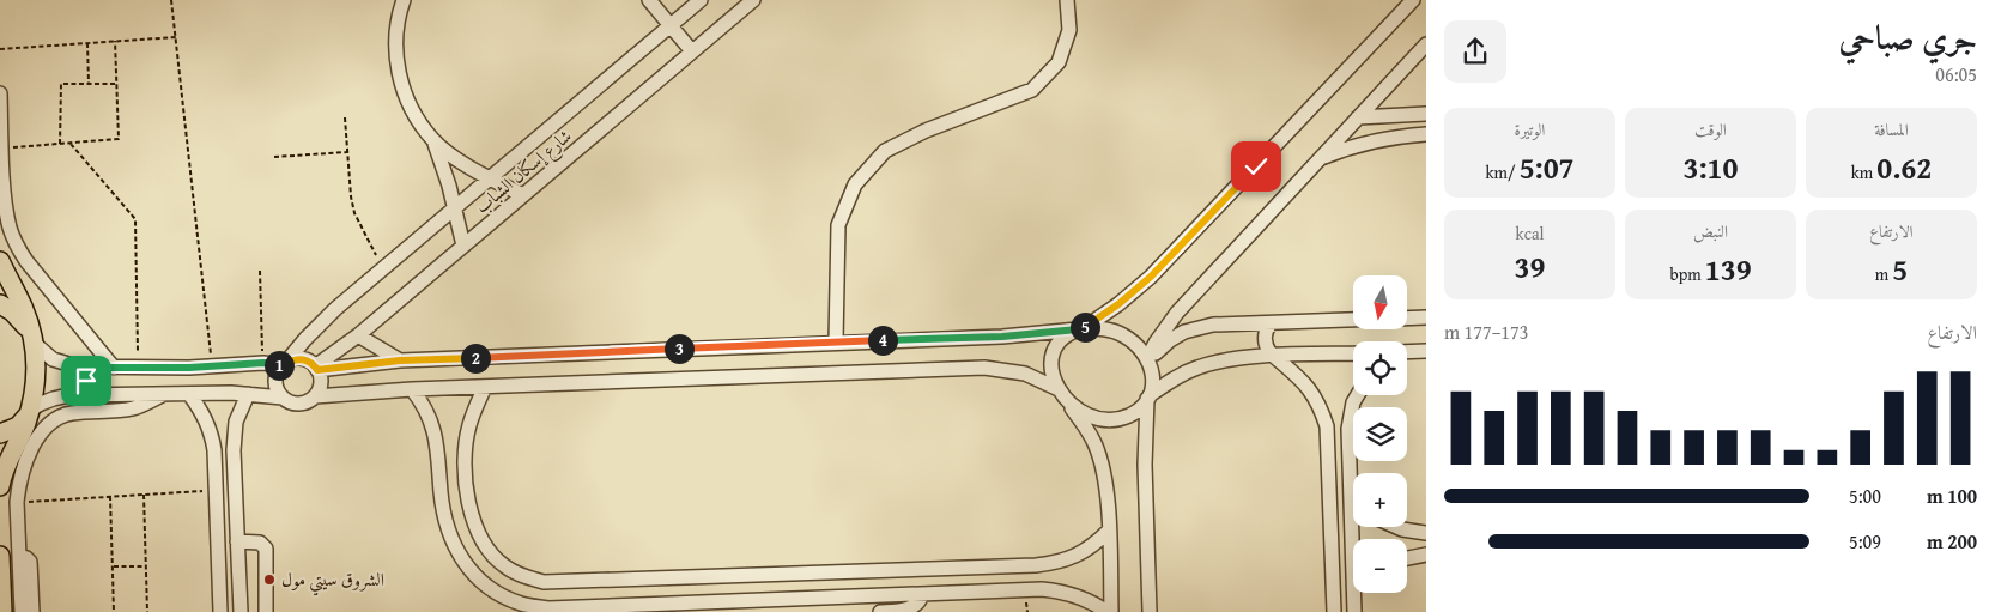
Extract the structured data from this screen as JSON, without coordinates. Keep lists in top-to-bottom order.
{
  "streets": {
    "street": ["شارع إسكان الشباب"]
  },
  "places": ["الشروق سيتي مول"],
  "north": "bottom",
  "page": {
    "heading": ["جري صباحي", "06:05"],
    "stats": [
      ["المسافة", "0.62 km"],
      ["الوقت", "3:10"],
      ["الوتيرة", "5:07 /km"],
      ["الارتفاع", "5 m"],
      ["النبض", "139 bpm"],
      ["kcal", "39"]
    ],
    "map_buttons": ["+", "−"],
    "chart": ["الارتفاع", "173–177 m"],
    "pins": [
      "5",
      "4",
      "3",
      "2",
      "1"
    ],
    "list": [
      {
        "name": "100 m",
        "note": "5:00"
      },
      {
        "name": "200 m",
        "note": "5:09"
      }
    ]
  }
}
